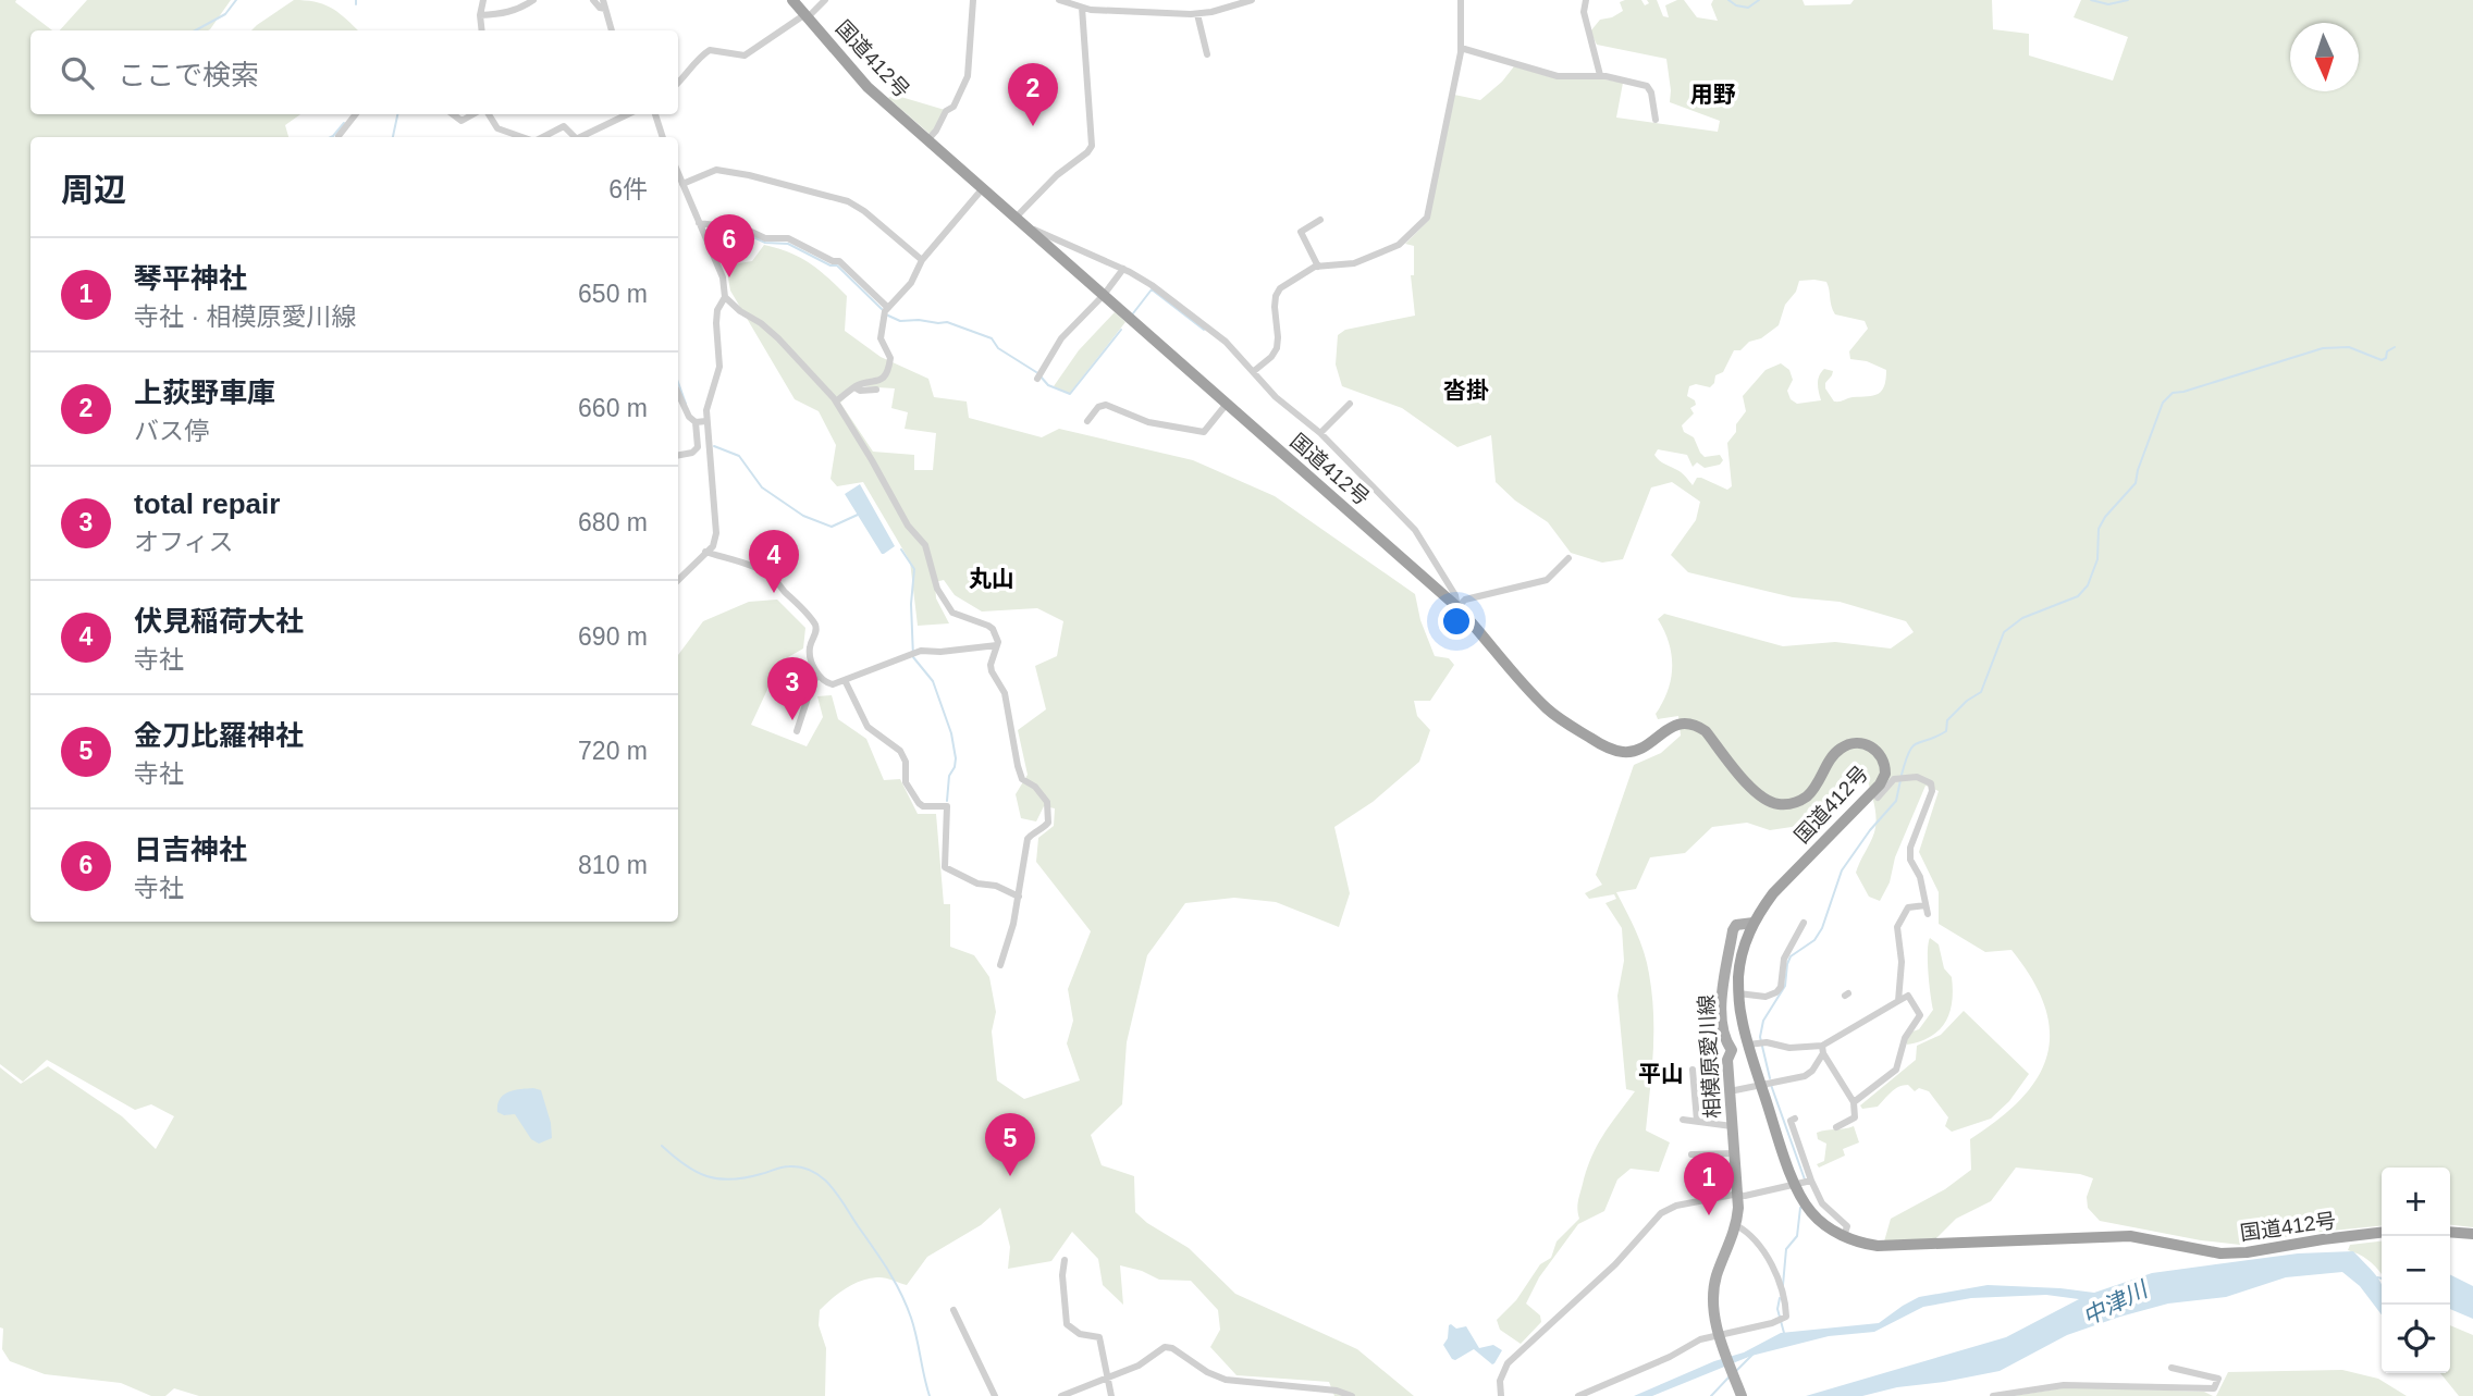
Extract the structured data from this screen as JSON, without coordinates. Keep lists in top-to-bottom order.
{
  "streets": {
    "highway": ["国道412号"],
    "main road": ["相模原愛川線"]
  },
  "crossings": [
    ["国道412号", "相模原愛川線"]
  ],
  "districts": [
    "用野",
    "沓掛",
    "丸山",
    "平山"
  ],
  "water": ["中津川"],
  "north": "bottom",
  "page": {
    "search": "ここで検索",
    "pins": [
      "2",
      "6",
      "4",
      "3",
      "5",
      "1"
    ],
    "heading": ["周辺", "6件"],
    "list": [
      {
        "mark": "1",
        "name": "琴平神社",
        "note": "寺社 · 相模原愛川線",
        "value": "650 m"
      },
      {
        "mark": "2",
        "name": "上荻野車庫",
        "note": "バス停",
        "value": "660 m"
      },
      {
        "mark": "3",
        "name": "total repair",
        "note": "オフィス",
        "value": "680 m"
      },
      {
        "mark": "4",
        "name": "伏見稲荷大社",
        "note": "寺社",
        "value": "690 m"
      },
      {
        "mark": "5",
        "name": "金刀比羅神社",
        "note": "寺社",
        "value": "720 m"
      },
      {
        "mark": "6",
        "name": "日吉神社",
        "note": "寺社",
        "value": "810 m"
      }
    ],
    "map_buttons": ["+", "−"]
  }
}
